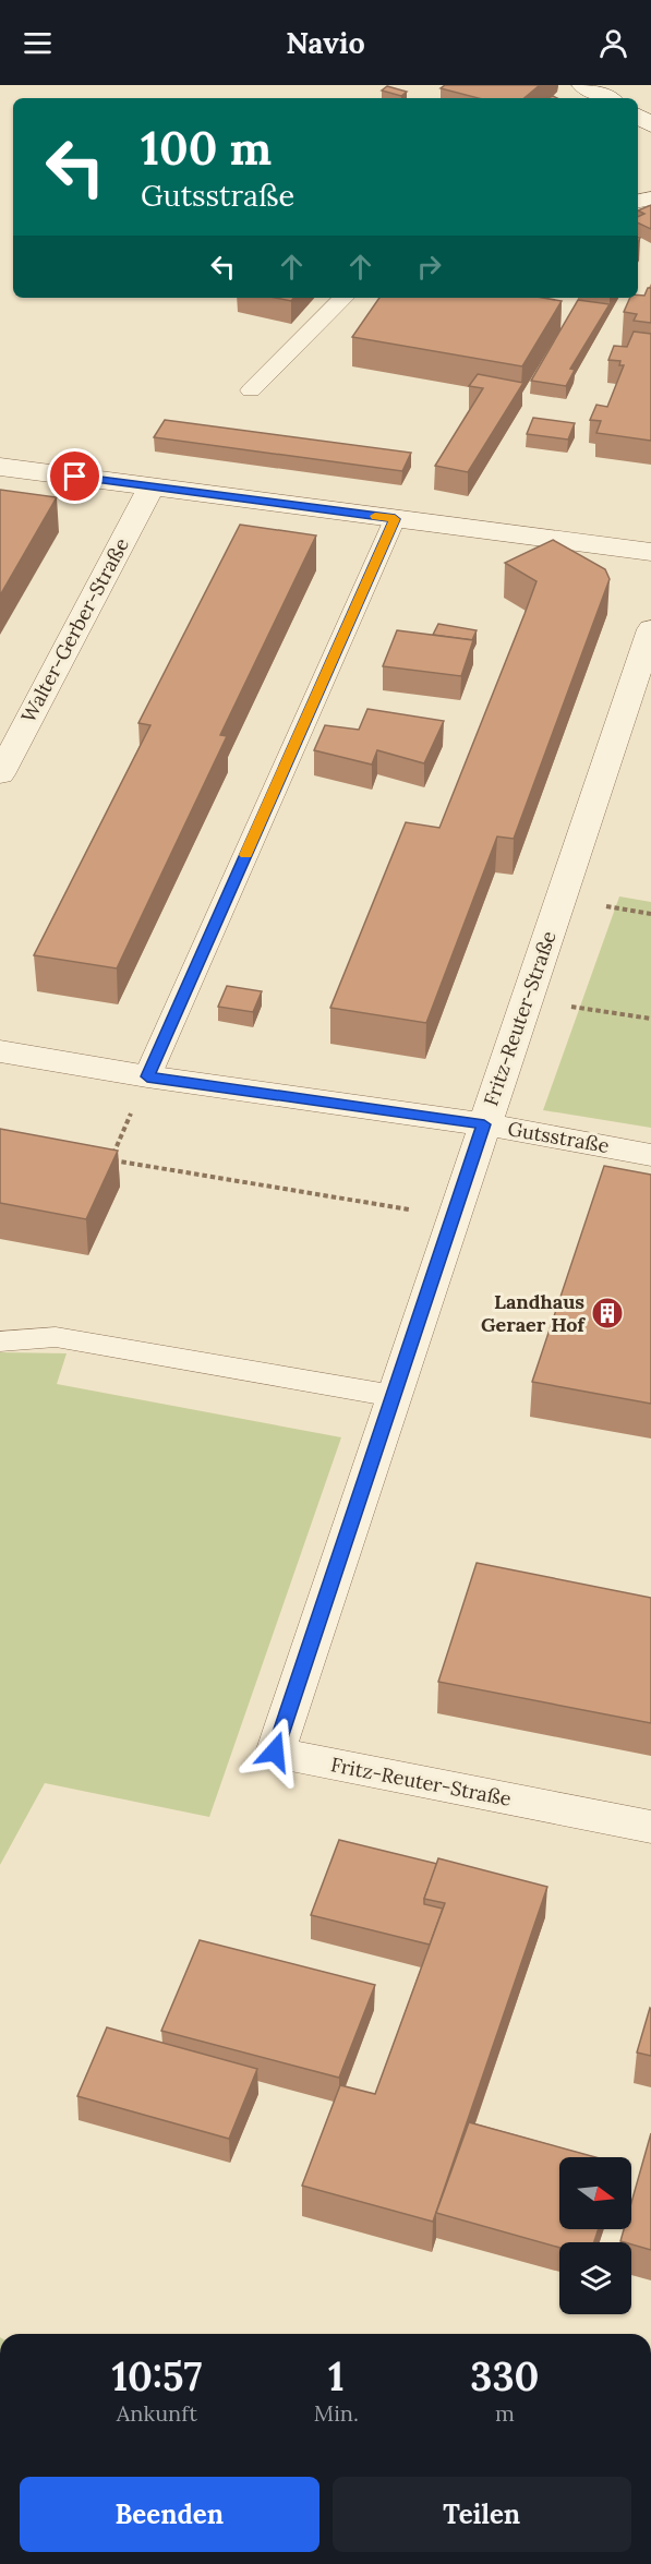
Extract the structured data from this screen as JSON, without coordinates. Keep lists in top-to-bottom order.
{
  "streets": {
    "street": ["Walter-Gerber-Straße", "Fritz-Reuter-Straße", "Gutsstraße"]
  },
  "crossings": [
    ["Fritz-Reuter-Straße", "Gutsstraße"]
  ],
  "places": {
    "building": ["Landhaus Geraer Hof"]
  },
  "north": "right",
  "page": {
    "header": "Navio",
    "turn": ["100 m", "Gutsstraße"],
    "eta": [
      "10:57",
      "Ankunft",
      "1",
      "Min.",
      "330",
      "m"
    ],
    "buttons": ["Beenden", "Teilen"]
  }
}
